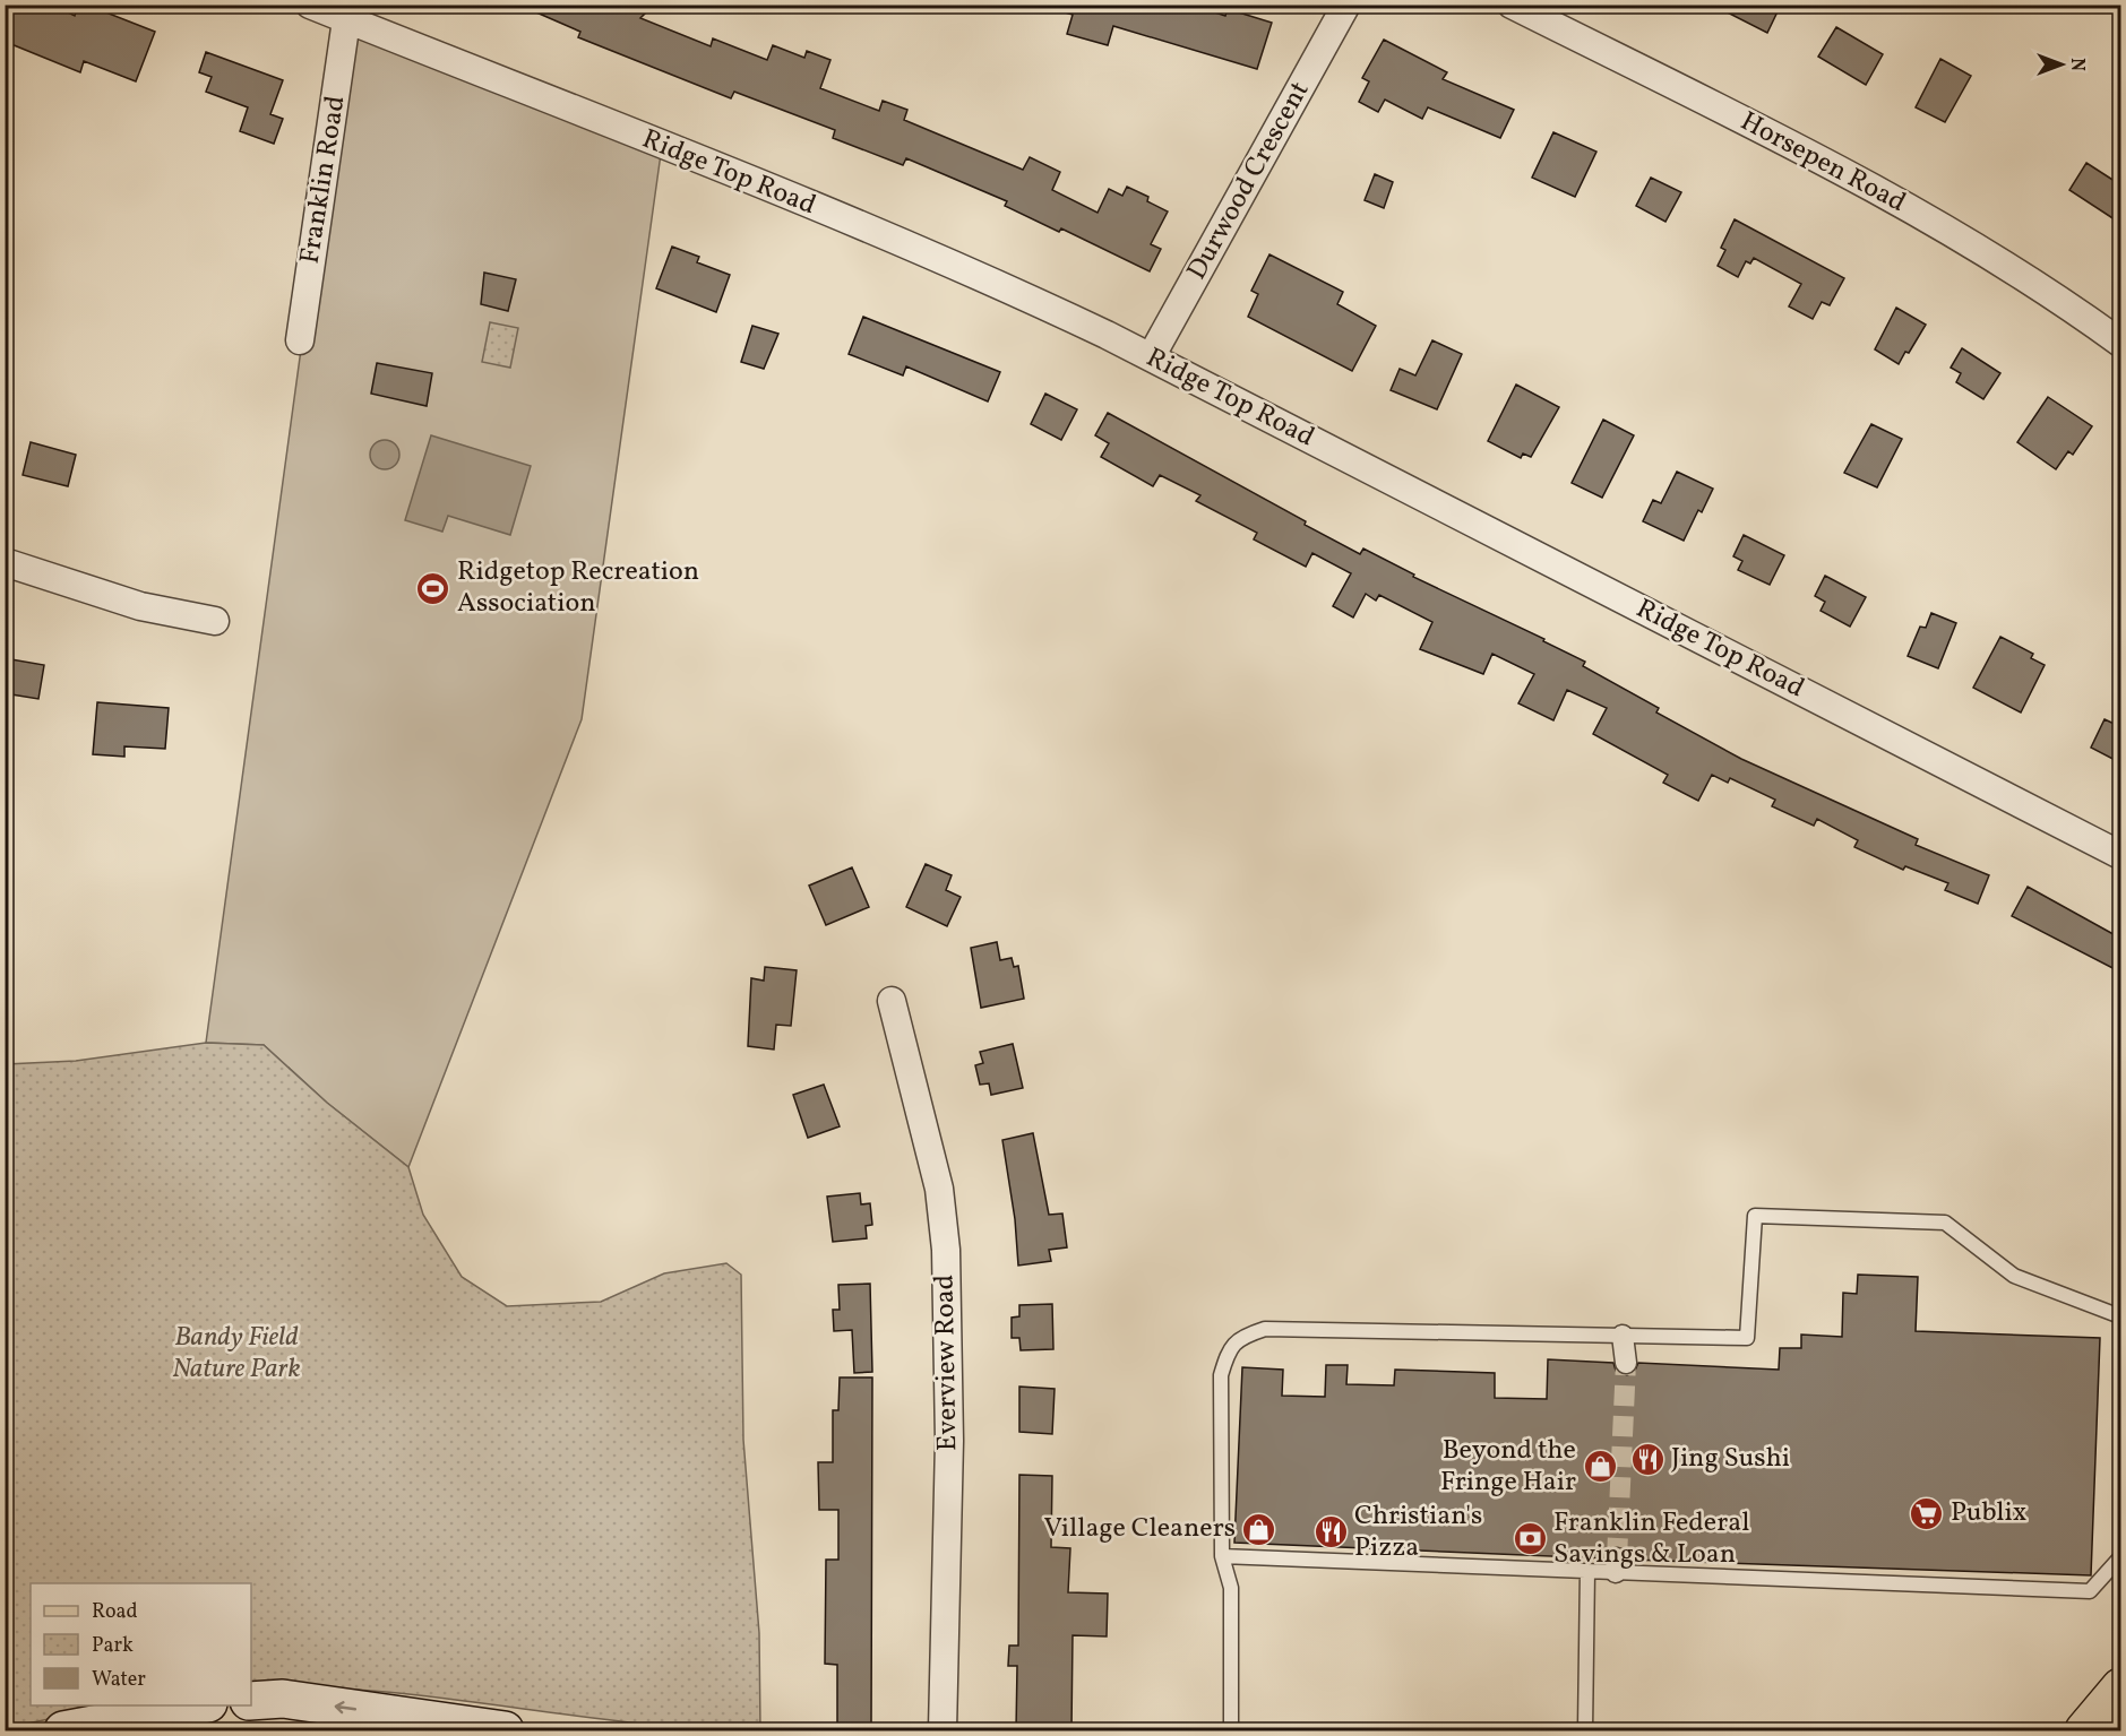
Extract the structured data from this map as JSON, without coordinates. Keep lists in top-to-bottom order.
{
  "streets": {
    "street": [
      "Horsepen Road",
      "Ridge Top Road",
      "Franklin Road",
      "Durwood Crescent",
      "Everview Road"
    ]
  },
  "crossings": [
    ["Ridge Top Road", "Franklin Road"],
    ["Ridge Top Road", "Durwood Crescent"]
  ],
  "parks": ["Bandy Field Nature Park"],
  "places": {
    "sports": ["Ridgetop Recreation Association"],
    "restaurant": ["Jing Sushi", "Christian's Pizza"],
    "shop": ["Beyond the Fringe Hair", "Village Cleaners"],
    "supermarket": ["Publix"],
    "bank": ["Franklin Federal Savings & Loan"]
  },
  "legend": ["Road", "Park", "Water"],
  "north": "right"
}
